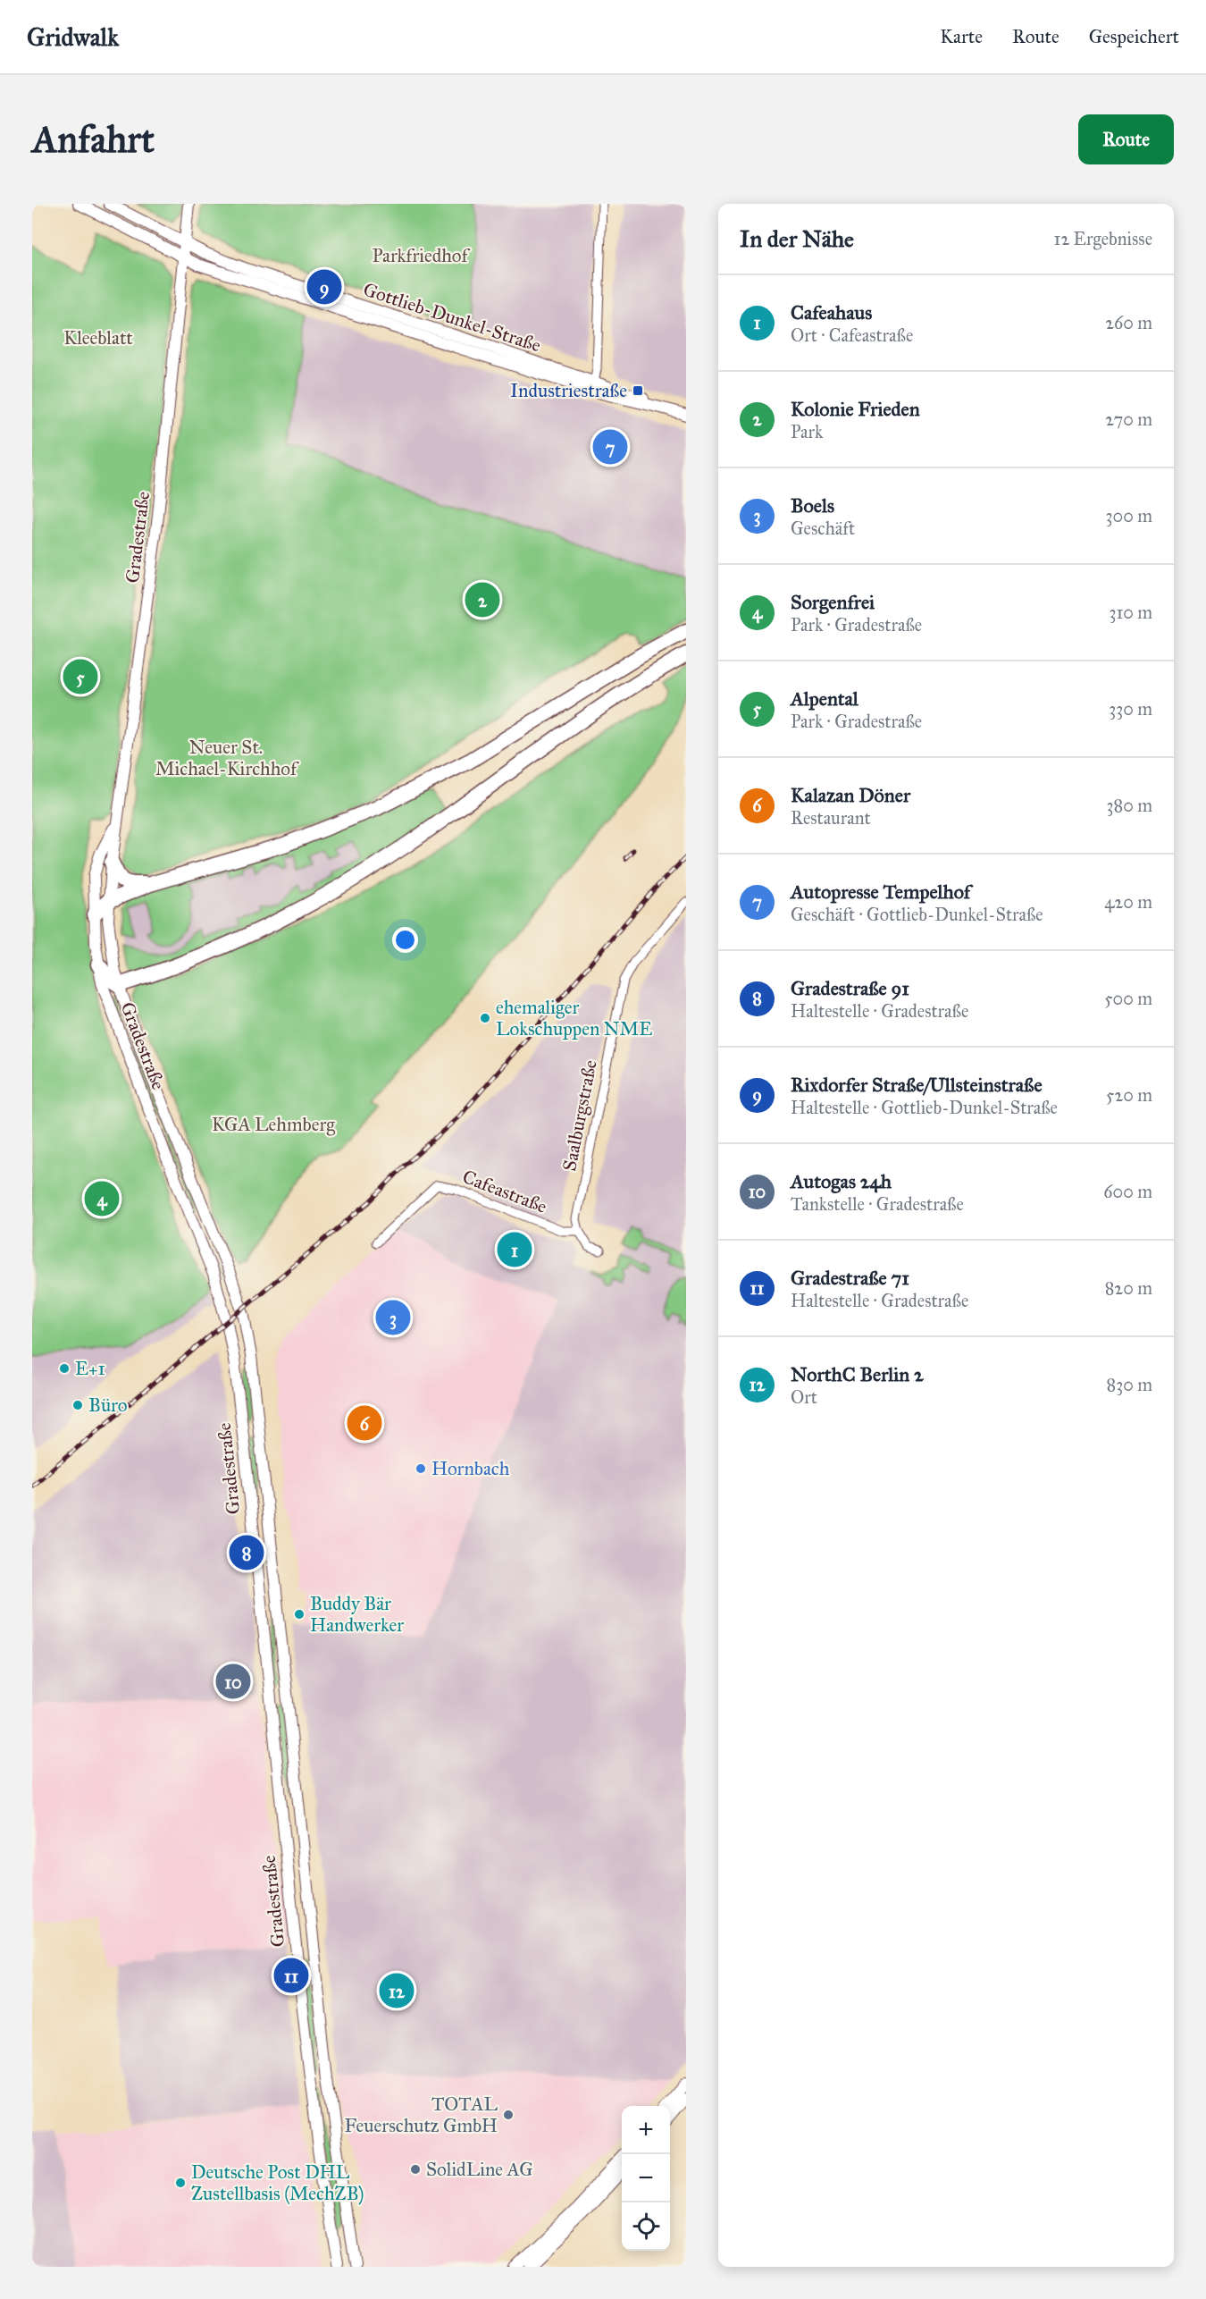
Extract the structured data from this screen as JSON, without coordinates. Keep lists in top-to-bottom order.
{
  "streets": {
    "main road": ["Gottlieb-Dunkel-Straße", "Gradestraße"],
    "street": ["Saalburgstraße", "Cafeastraße"]
  },
  "crossings": [
    ["Gottlieb-Dunkel-Straße", "Gradestraße"],
    ["Saalburgstraße", "Cafeastraße"]
  ],
  "parks": [
    "Parkfriedhof",
    "Kleeblatt",
    "Neuer St. Michael-Kirchhof",
    "KGA Lehmberg"
  ],
  "places": {
    "transit": ["Industriestraße"],
    "other": [
      "ehemaliger Lokschuppen NME",
      "E+1",
      "Büro",
      "Hornbach",
      "Buddy Bär Handwerker",
      "TOTAL Feuerschutz GmbH",
      "SolidLine AG",
      "Deutsche Post DHL Zustellbasis (MechZB)"
    ]
  },
  "page": {
    "header": "Gridwalk",
    "nav": ["Karte", "Route", "Gespeichert"],
    "buttons": "Route",
    "title": "Anfahrt",
    "heading": ["In der Nähe", "12 Ergebnisse"],
    "pins": [
      "9",
      "7",
      "2",
      "5",
      "4",
      "1",
      "3",
      "6",
      "8",
      "10",
      "11",
      "12"
    ],
    "list": [
      {
        "mark": "1",
        "name": "Cafeahaus",
        "note": "Ort · Cafeastraße",
        "value": "260 m"
      },
      {
        "mark": "2",
        "name": "Kolonie Frieden",
        "note": "Park",
        "value": "270 m"
      },
      {
        "mark": "3",
        "name": "Boels",
        "note": "Geschäft",
        "value": "300 m"
      },
      {
        "mark": "4",
        "name": "Sorgenfrei",
        "note": "Park · Gradestraße",
        "value": "310 m"
      },
      {
        "mark": "5",
        "name": "Alpental",
        "note": "Park · Gradestraße",
        "value": "330 m"
      },
      {
        "mark": "6",
        "name": "Kalazan Döner",
        "note": "Restaurant",
        "value": "380 m"
      },
      {
        "mark": "7",
        "name": "Autopresse Tempelhof",
        "note": "Geschäft · Gottlieb-Dunkel-Straße",
        "value": "420 m"
      },
      {
        "mark": "8",
        "name": "Gradestraße 91",
        "note": "Haltestelle · Gradestraße",
        "value": "500 m"
      },
      {
        "mark": "9",
        "name": "Rixdorfer Straße/Ullsteinstraße",
        "note": "Haltestelle · Gottlieb-Dunkel-Straße",
        "value": "520 m"
      },
      {
        "mark": "10",
        "name": "Autogas 24h",
        "note": "Tankstelle · Gradestraße",
        "value": "600 m"
      },
      {
        "mark": "11",
        "name": "Gradestraße 71",
        "note": "Haltestelle · Gradestraße",
        "value": "820 m"
      },
      {
        "mark": "12",
        "name": "NorthC Berlin 2",
        "note": "Ort",
        "value": "830 m"
      }
    ],
    "map_buttons": ["+", "−"]
  }
}
